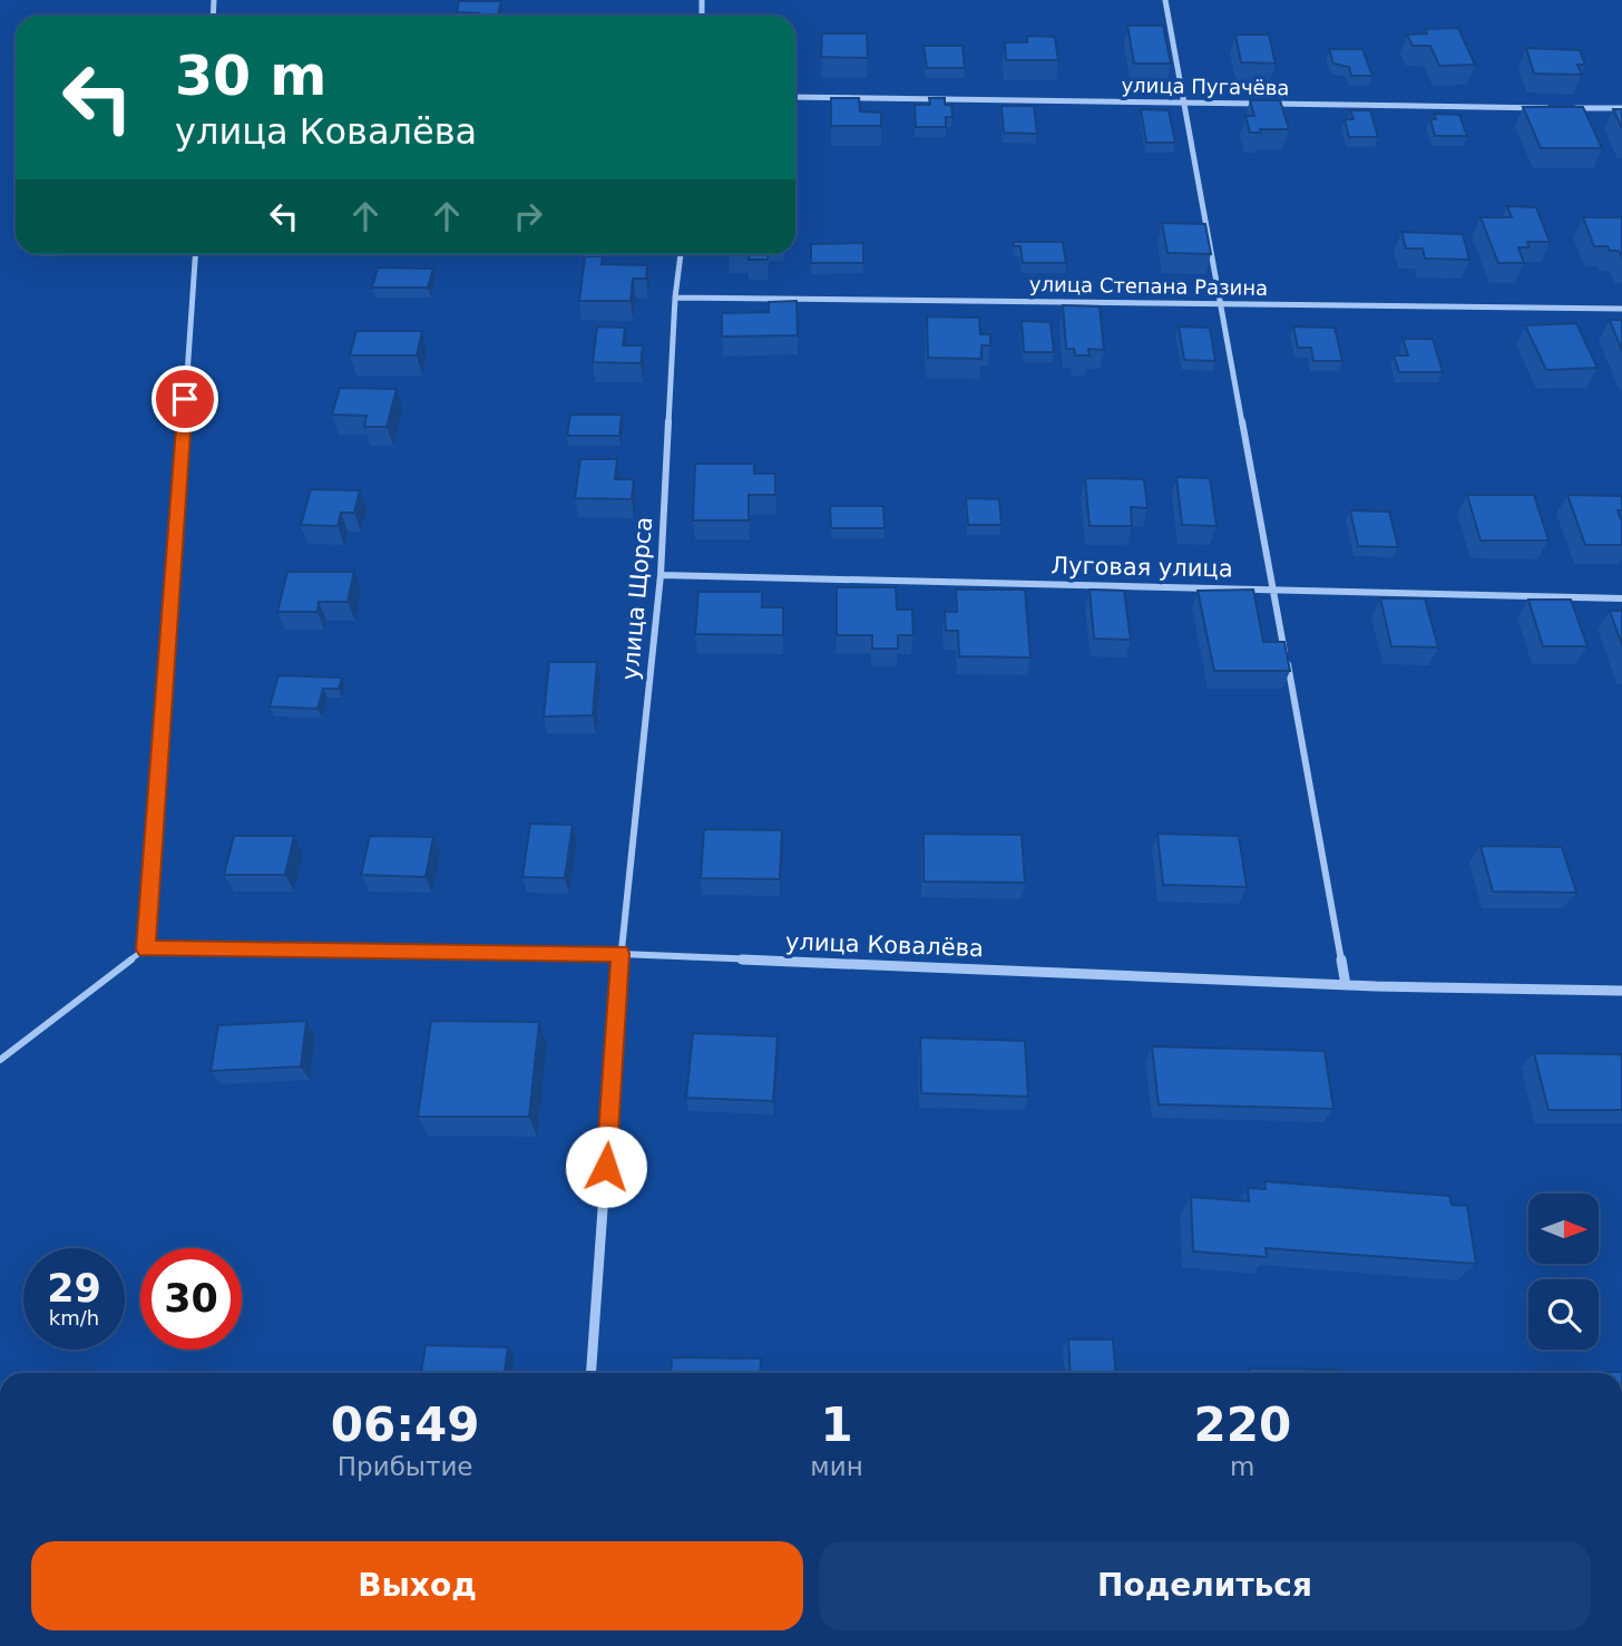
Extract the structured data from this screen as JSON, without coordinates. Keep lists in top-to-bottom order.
{
  "streets": {
    "street": [
      "улица Пугачёва",
      "улица Степана Разина",
      "Луговая улица",
      "улица Щорса",
      "улица Ковалёва"
    ]
  },
  "crossings": [
    ["улица Степана Разина", "улица Щорса"],
    ["Луговая улица", "улица Щорса"],
    ["улица Щорса", "улица Ковалёва"]
  ],
  "north": "right",
  "page": {
    "turn": ["30 m", "улица Ковалёва"],
    "speed": "29 km/h",
    "limit": "30",
    "eta": [
      "06:49",
      "Прибытие",
      "1",
      "мин",
      "220",
      "m"
    ],
    "buttons": ["Выход", "Поделиться"]
  }
}
